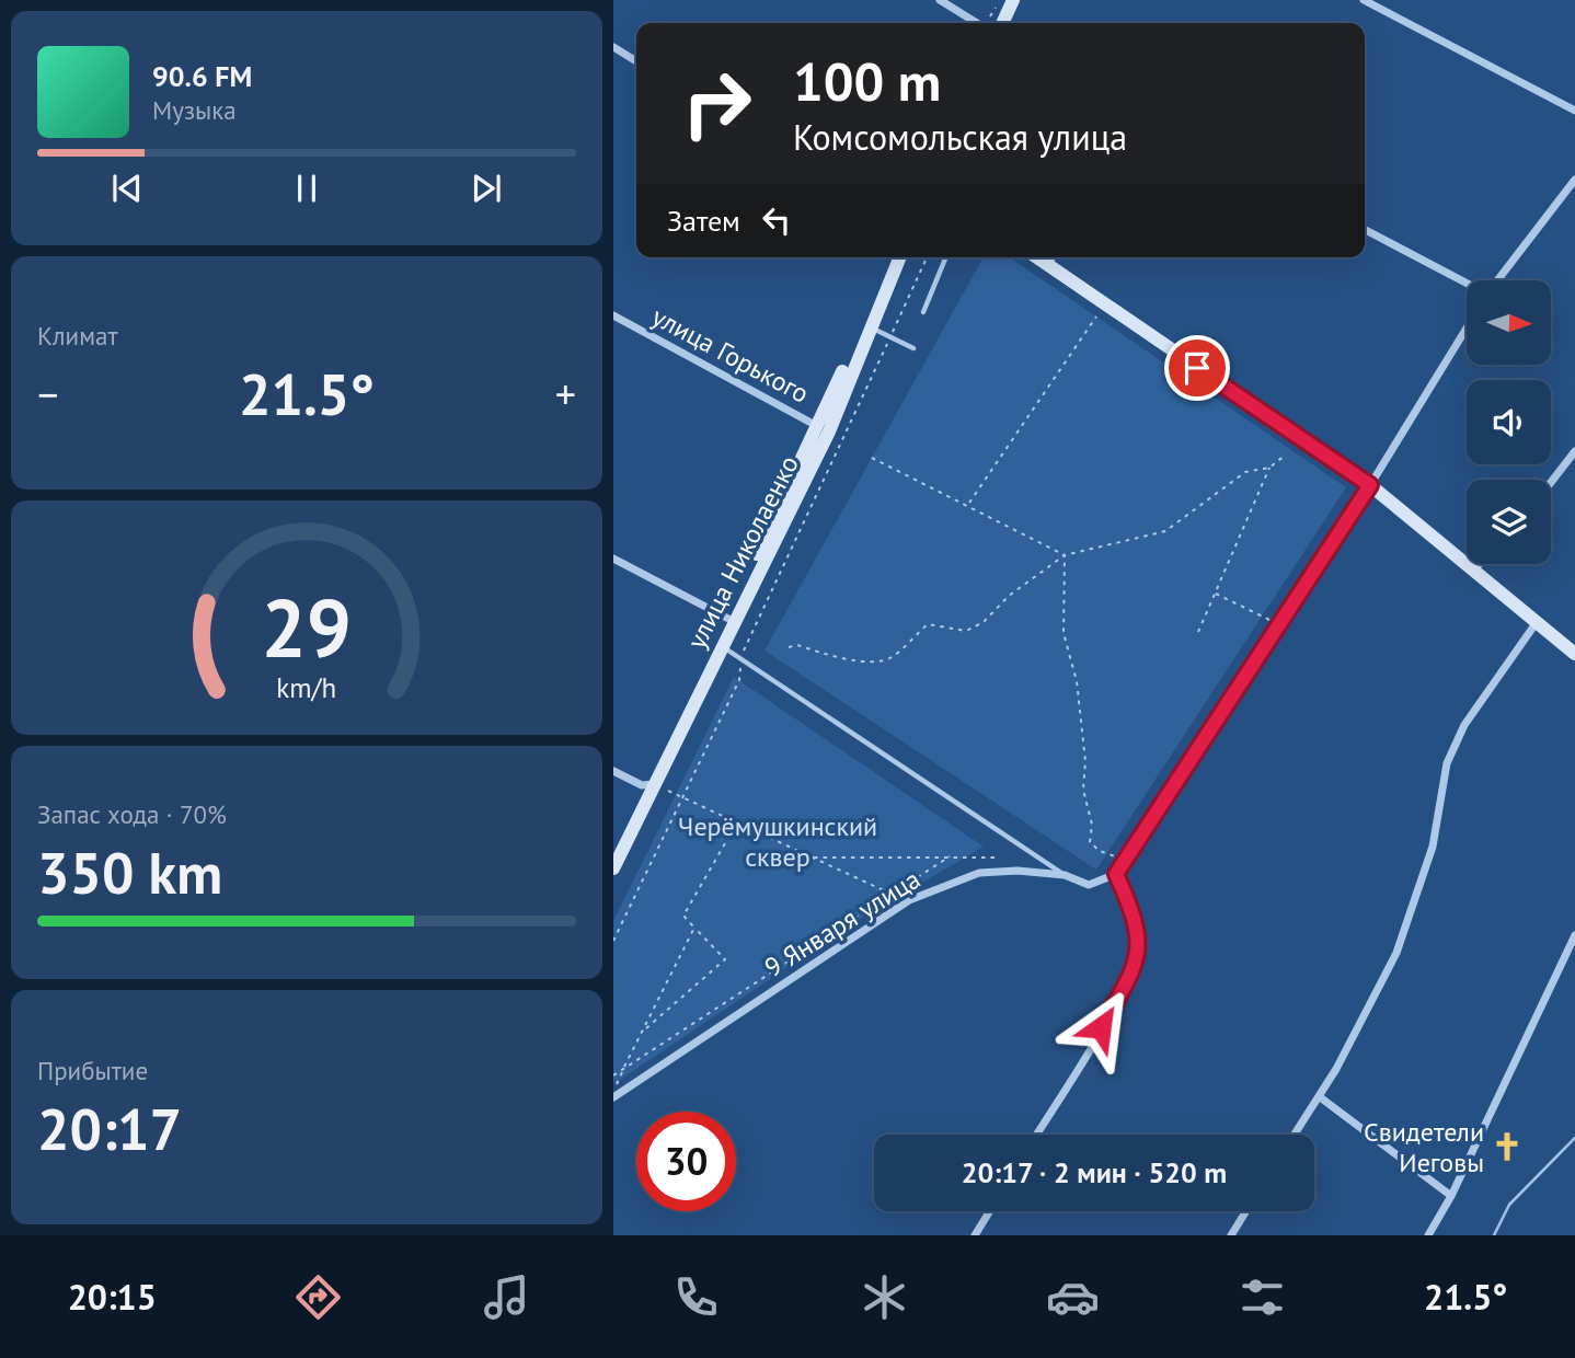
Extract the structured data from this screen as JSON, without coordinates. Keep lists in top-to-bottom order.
{
  "streets": {
    "main road": ["улица Николаенко"],
    "street": ["улица Горького", "9 Января улица"]
  },
  "crossings": [
    ["улица Горького", "улица Николаенко"]
  ],
  "parks": ["Черёмушкинский сквер"],
  "places": {
    "church": ["Свидетели Иеговы"]
  },
  "north": "right",
  "page": {
    "turn": ["100 m", "Комсомольская улица"],
    "song": ["90.6 FM", "Музыка"],
    "then": "Затем",
    "tile": [
      "Климат",
      ["Запас хода · 70%", "350 km"],
      ["Прибытие", "20:17"]
    ],
    "heat": ["−", "21.5°", "+"],
    "limit": "30",
    "trip": "20:17 · 2 мин · 520 m",
    "tabs": ["20:15", "21.5°"],
    "gauge": ["29", "km/h"]
  }
}
